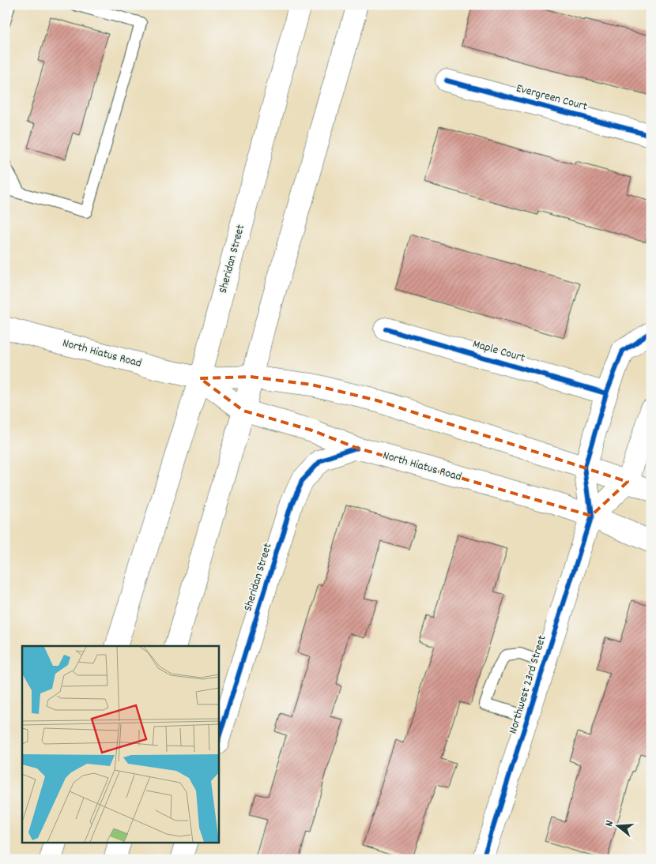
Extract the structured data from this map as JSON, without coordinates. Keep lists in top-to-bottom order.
{
  "streets": {
    "main road": [
      "Evergreen Court",
      "Sheridan Street",
      "Maple Court",
      "North Hiatus Road",
      "Northwest 23rd Street"
    ]
  },
  "crossings": [
    ["Sheridan Street", "North Hiatus Road"],
    ["North Hiatus Road", "Northwest 23rd Street"]
  ],
  "north": "left"
}
